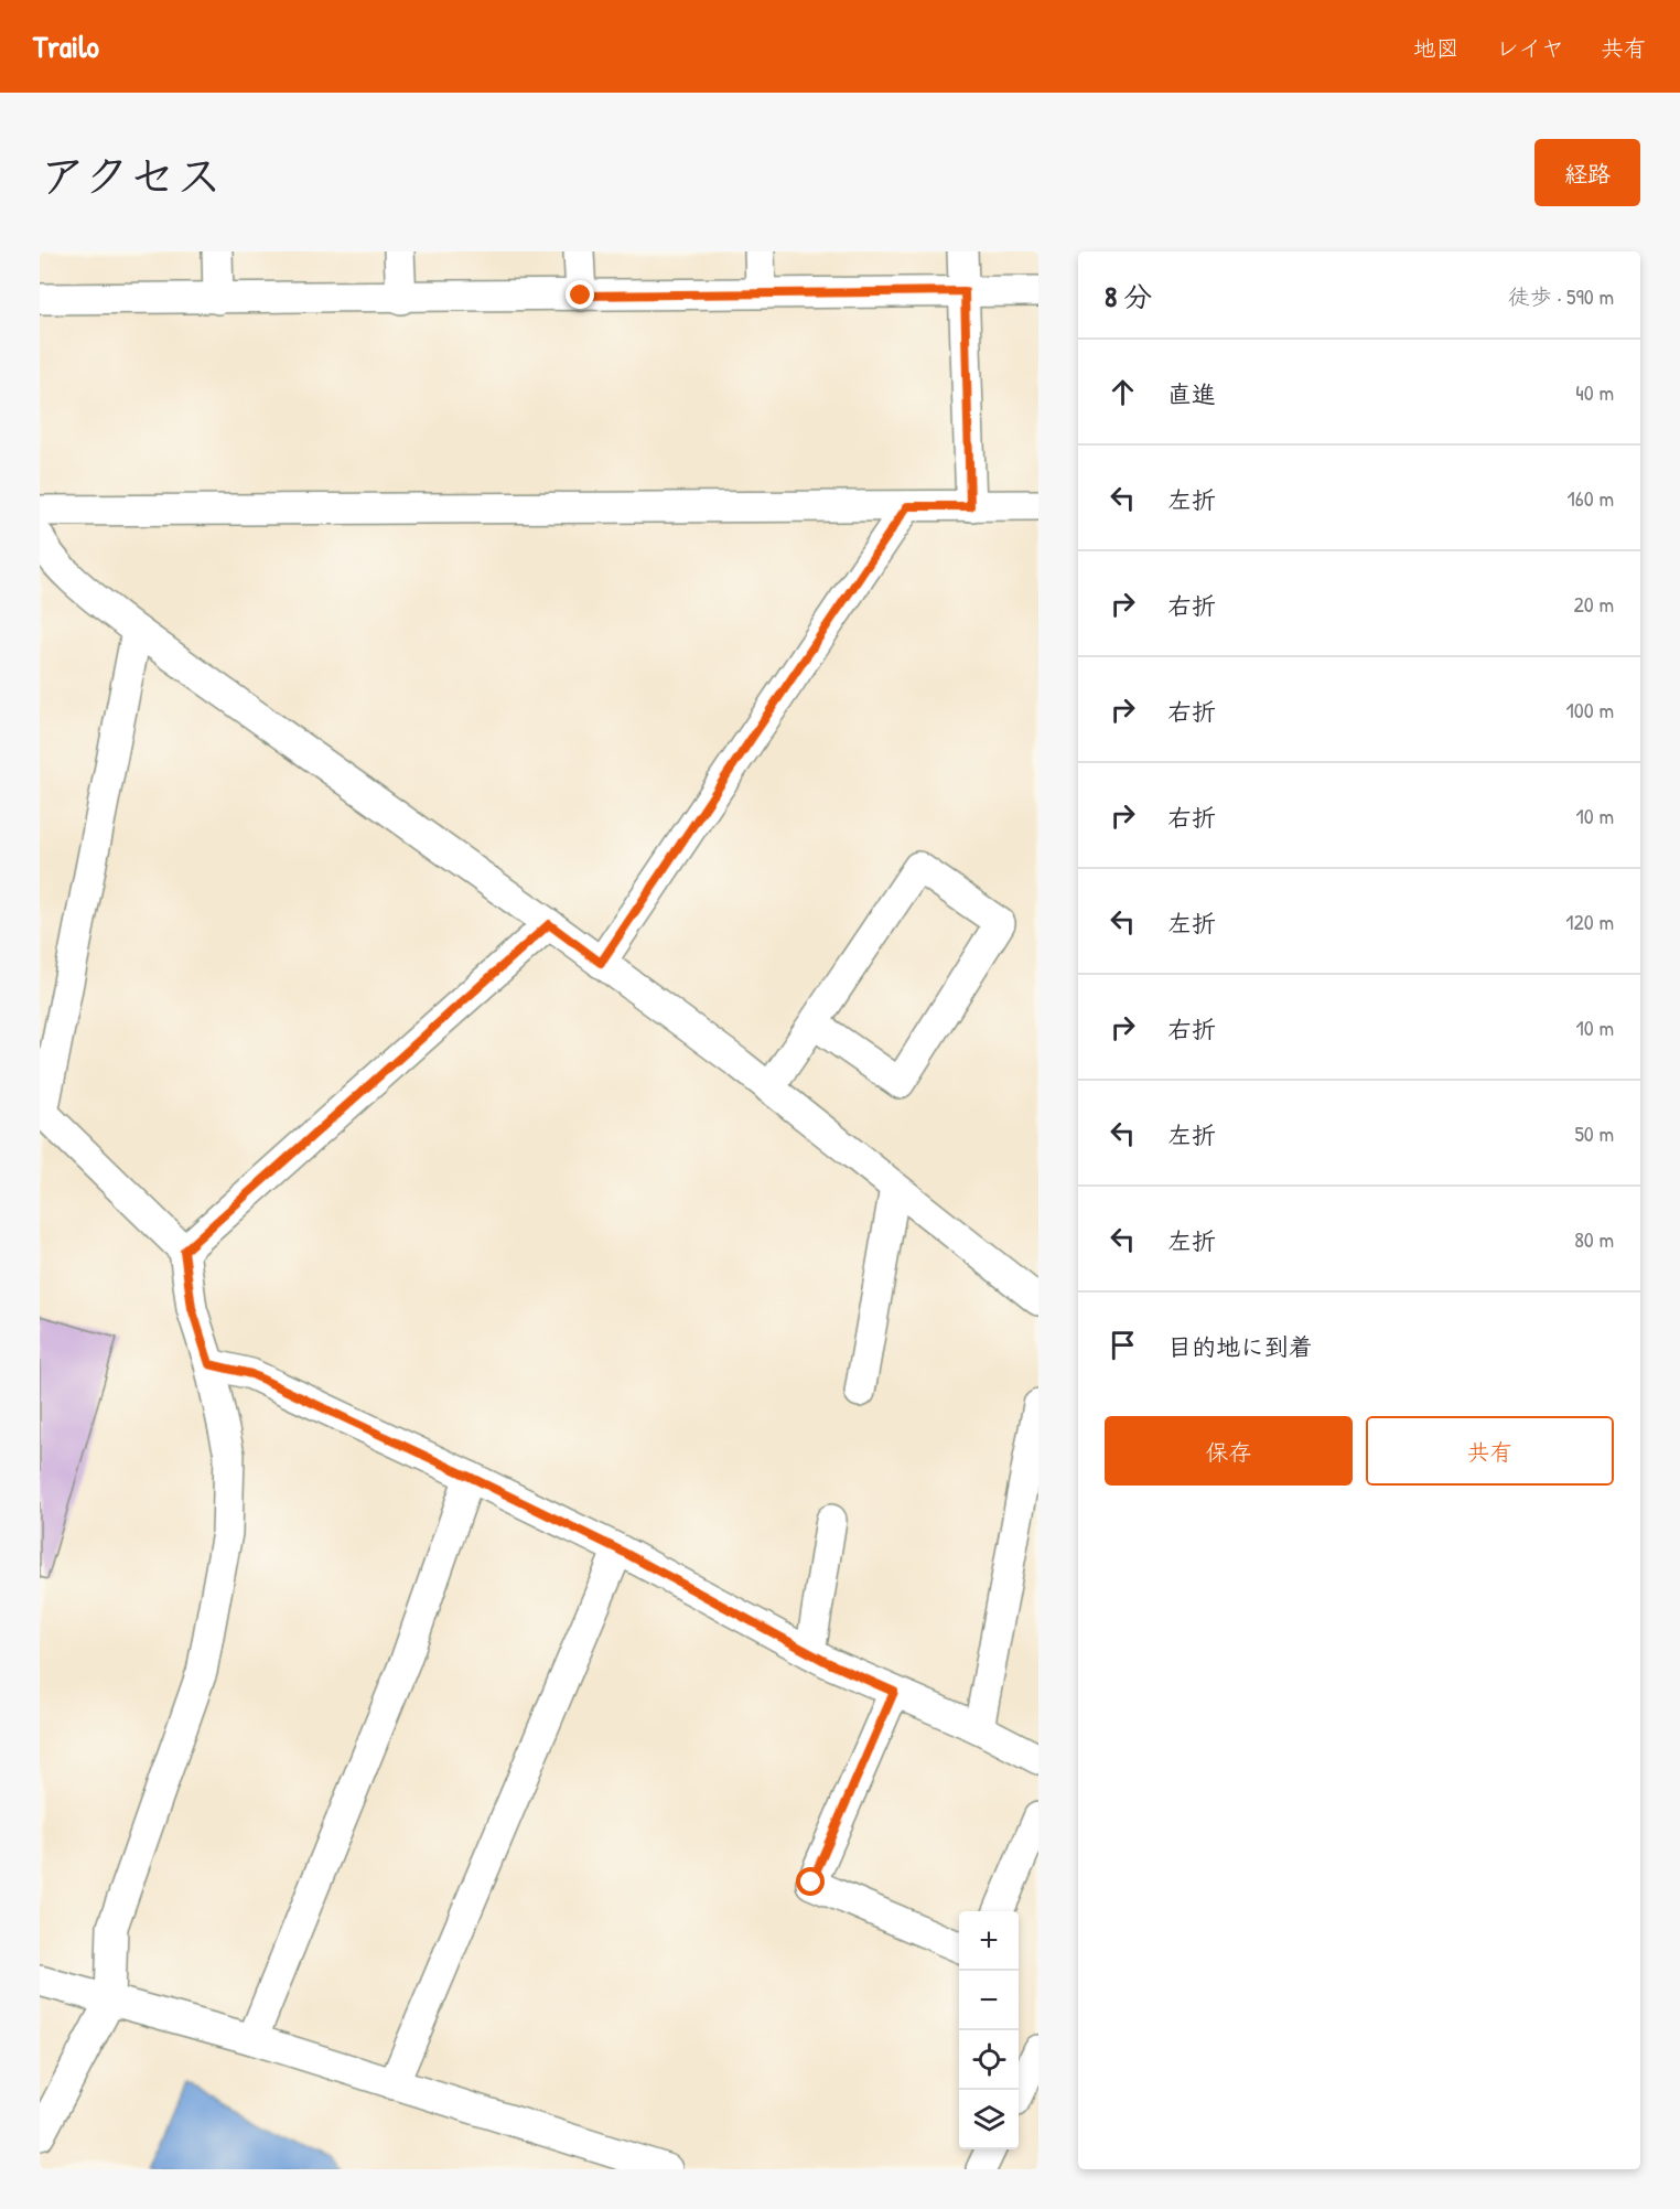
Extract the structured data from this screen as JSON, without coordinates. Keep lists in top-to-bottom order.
{
  "page": {
    "header": "Trailo",
    "nav": ["地図", "レイヤ", "共有"],
    "title": "アクセス",
    "buttons": [
      "経路",
      ["保存", "共有"]
    ],
    "heading": ["8 分", "徒歩 · 590 m"],
    "list": [
      ["直進", "40 m"],
      ["左折", "160 m"],
      ["右折", "20 m"],
      ["右折", "100 m"],
      ["右折", "10 m"],
      ["左折", "120 m"],
      ["右折", "10 m"],
      ["左折", "50 m"],
      ["左折", "80 m"],
      "目的地に到着"
    ],
    "map_buttons": ["+", "−"]
  }
}
